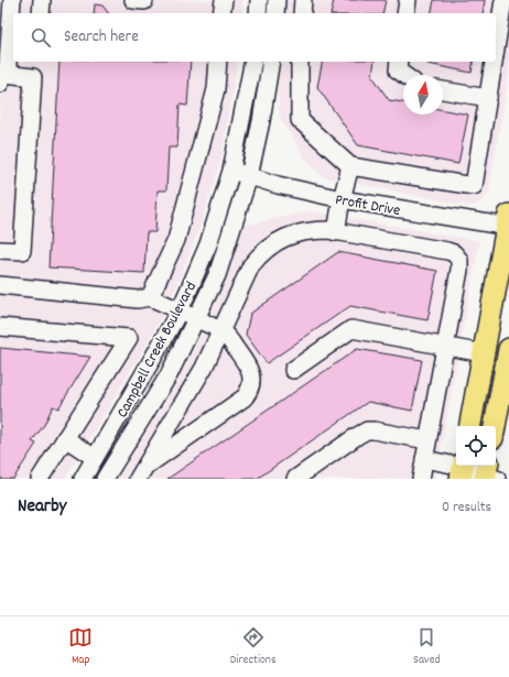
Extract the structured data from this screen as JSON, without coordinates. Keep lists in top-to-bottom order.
{
  "streets": {
    "street": ["Profit Drive", "Campbell Creek Boulevard"]
  },
  "crossings": [
    ["Profit Drive", "Campbell Creek Boulevard"]
  ],
  "north": "top",
  "page": {
    "search": "Search here",
    "heading": ["Nearby", "0 results"],
    "nav": ["Map", "Directions", "Saved"]
  }
}
